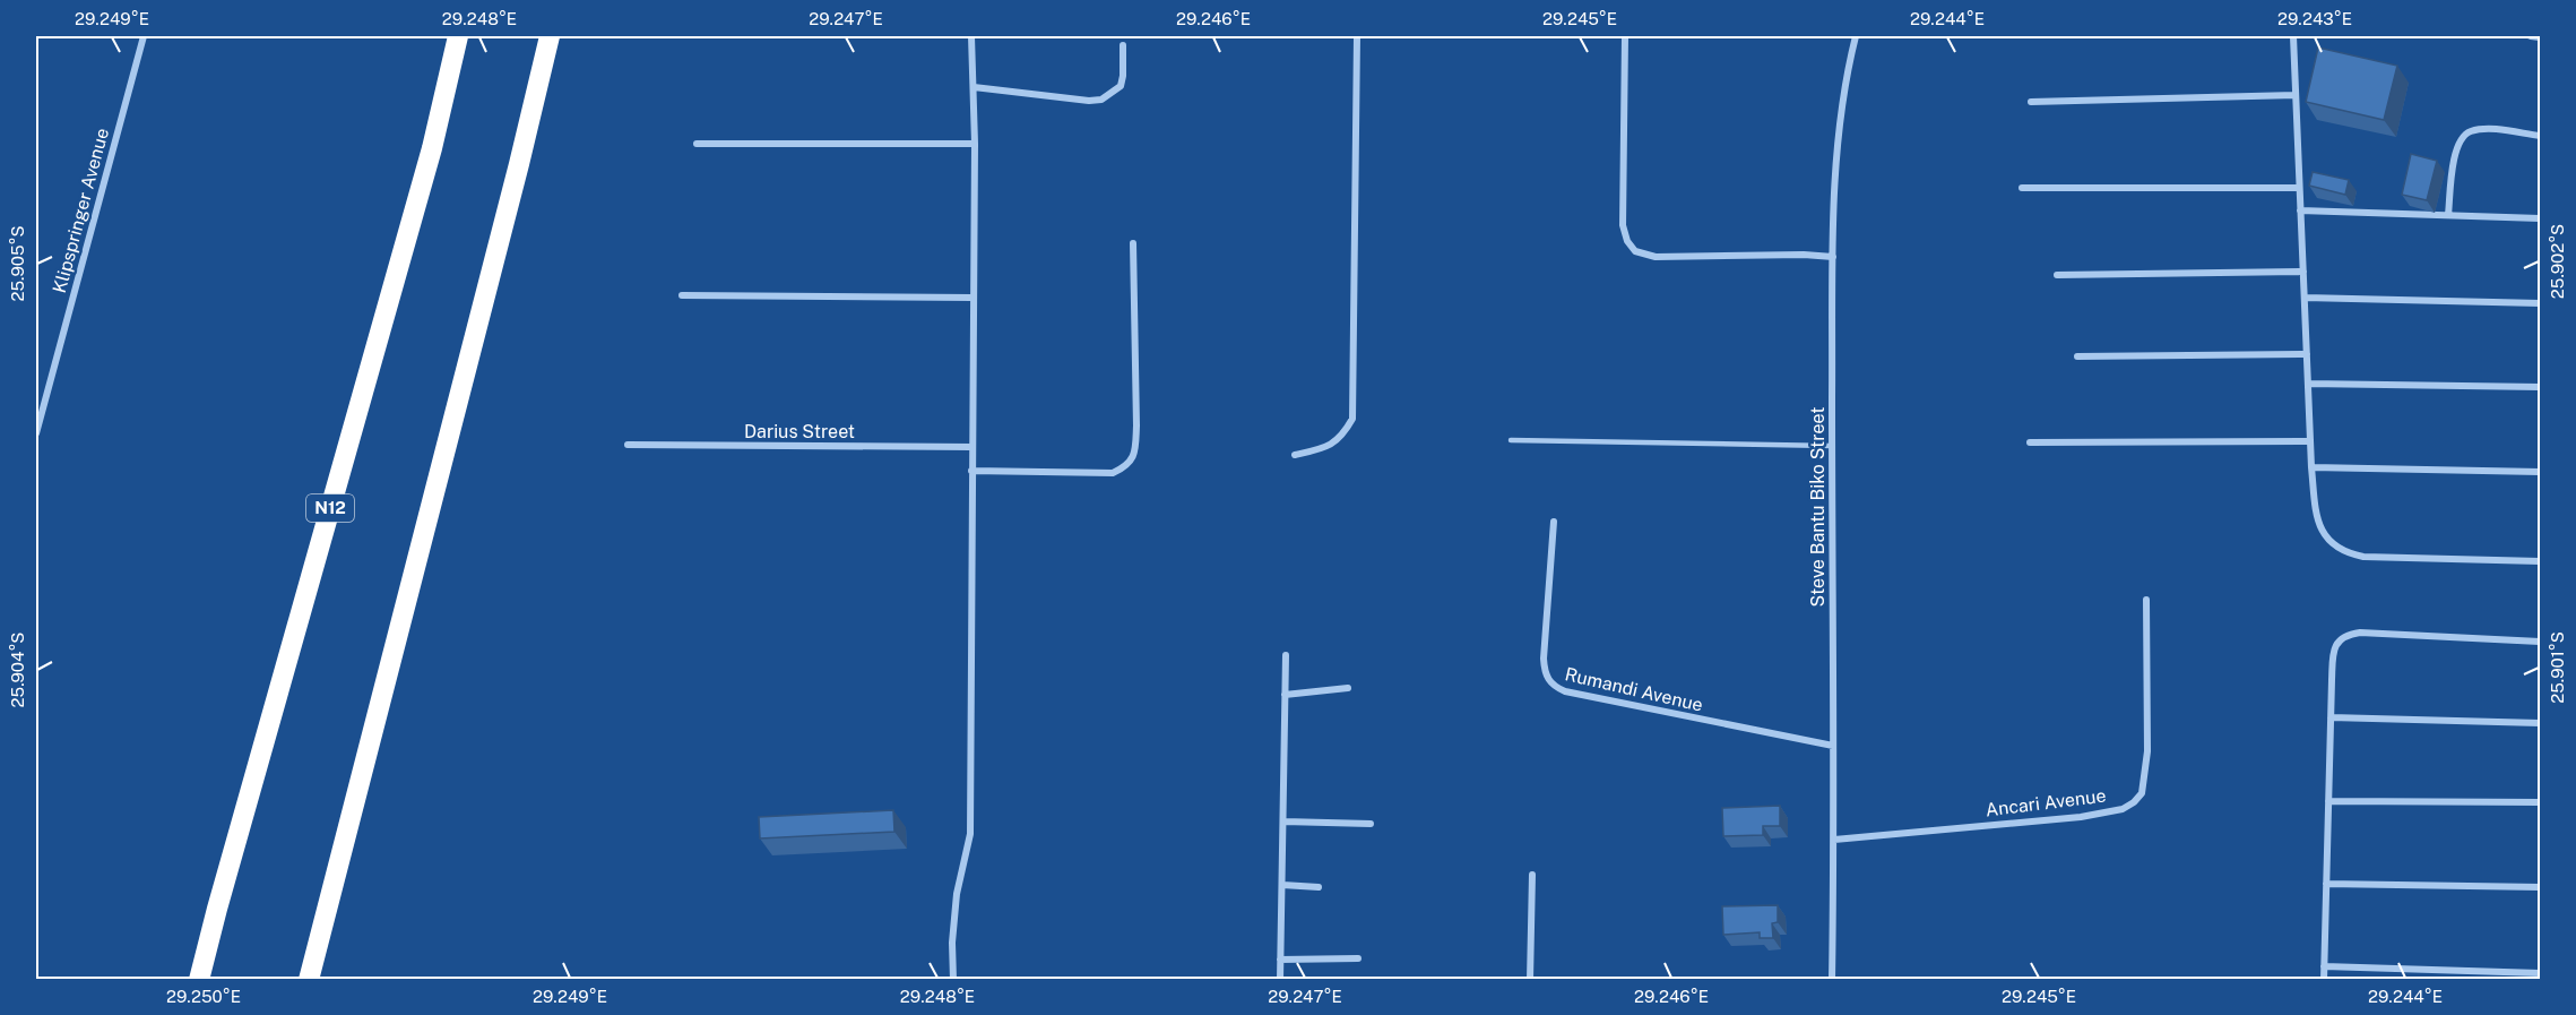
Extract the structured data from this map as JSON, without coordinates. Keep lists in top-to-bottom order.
{
  "streets": {
    "highway": ["N12"],
    "street": [
      "Klipspringer Avenue",
      "Darius Street",
      "Steve Bantu Biko Street",
      "Rumandi Avenue",
      "Ancari Avenue"
    ]
  },
  "crossings": [
    ["Steve Bantu Biko Street", "Rumandi Avenue"],
    ["Steve Bantu Biko Street", "Ancari Avenue"]
  ],
  "coordinates": [
    "29.249°E",
    "29.248°E",
    "29.247°E",
    "29.246°E",
    "29.245°E",
    "29.244°E",
    "29.243°E",
    "25.902°S",
    "25.905°S",
    "25.901°S",
    "25.904°S",
    "29.250°E"
  ]
}
